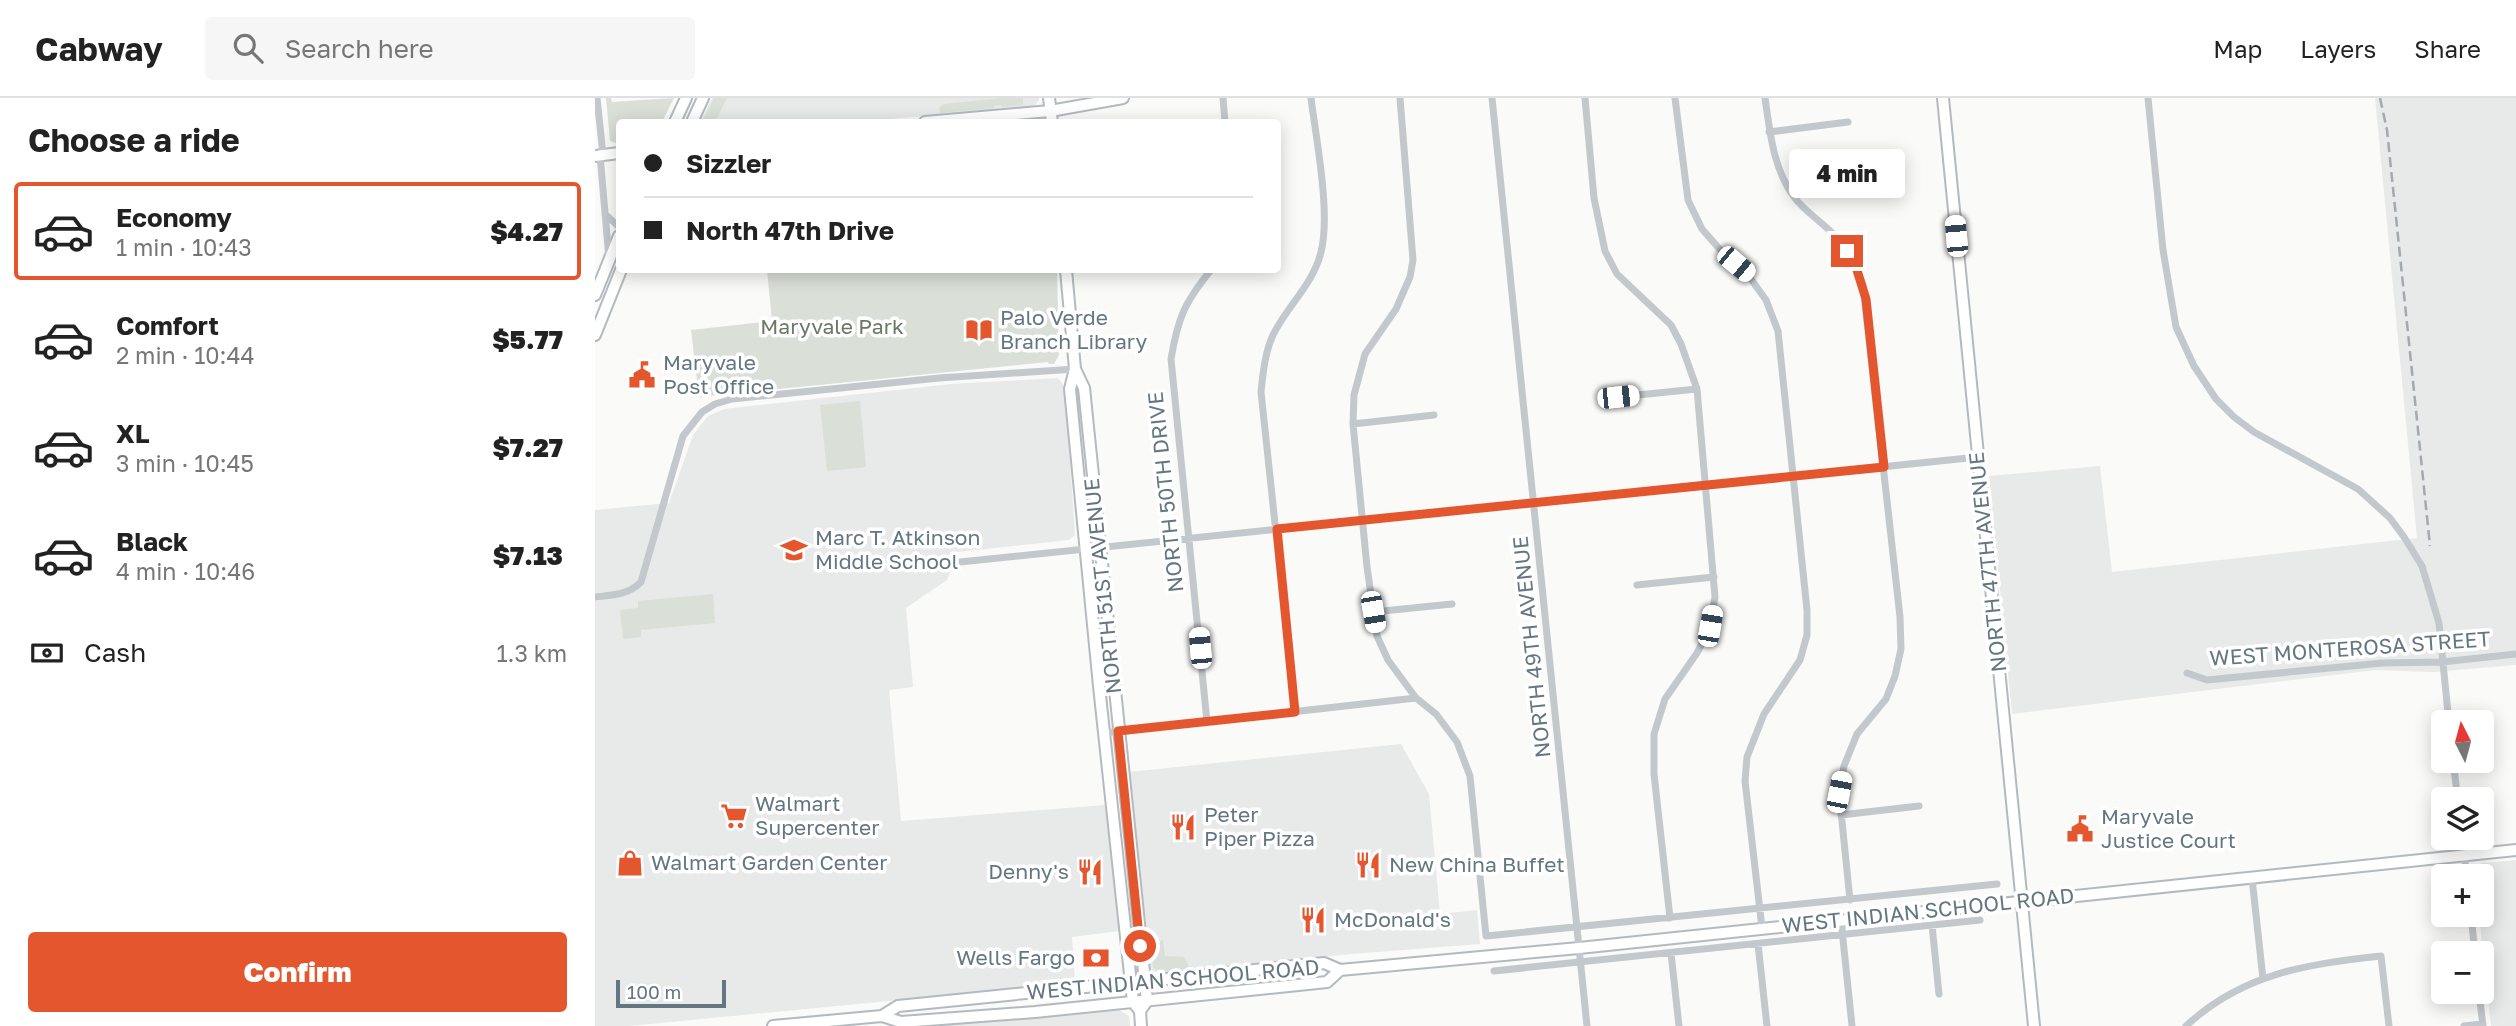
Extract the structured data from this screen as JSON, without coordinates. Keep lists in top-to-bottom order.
{
  "streets": {
    "main road": ["NORTH 47TH AVENUE", "NORTH 51ST AVENUE", "WEST INDIAN SCHOOL ROAD"],
    "street": ["NORTH 50TH DRIVE", "NORTH 49TH AVENUE", "WEST MONTEROSA STREET"]
  },
  "crossings": [
    ["NORTH 47TH AVENUE", "WEST INDIAN SCHOOL ROAD"],
    ["NORTH 51ST AVENUE", "WEST INDIAN SCHOOL ROAD"],
    ["NORTH 49TH AVENUE", "WEST INDIAN SCHOOL ROAD"]
  ],
  "parks": ["Maryvale Park"],
  "places": {
    "library": ["Palo Verde Branch Library"],
    "public building": ["Maryvale Post Office", "Maryvale Justice Court"],
    "school or university": ["Marc T. Atkinson Middle School"],
    "supermarket": ["Walmart Supercenter"],
    "restaurant": [
      "Peter Piper Pizza",
      "New China Buffet",
      "Denny's",
      "McDonald's"
    ],
    "shop": ["Walmart Garden Center"],
    "bank": ["Wells Fargo"]
  },
  "scale_bar": "100 m",
  "north": "top",
  "page": {
    "header": "Cabway",
    "search": "Search here",
    "nav": ["Map", "Layers", "Share"],
    "heading": "Choose a ride",
    "banner": ["Sizzler", "North 47th Drive"],
    "bubble": "4 min",
    "list": [
      {
        "name": "Economy",
        "note": "1 min · 10:43",
        "value": "$4.27"
      },
      {
        "name": "Comfort",
        "note": "2 min · 10:44",
        "value": "$5.77"
      },
      {
        "name": "XL",
        "note": "3 min · 10:45",
        "value": "$7.27"
      },
      {
        "name": "Black",
        "note": "4 min · 10:46",
        "value": "$7.13"
      }
    ],
    "pay": ["Cash", "1.3 km"],
    "map_buttons": ["+", "−"],
    "buttons": "Confirm",
    "scale": "100 m"
  }
}
